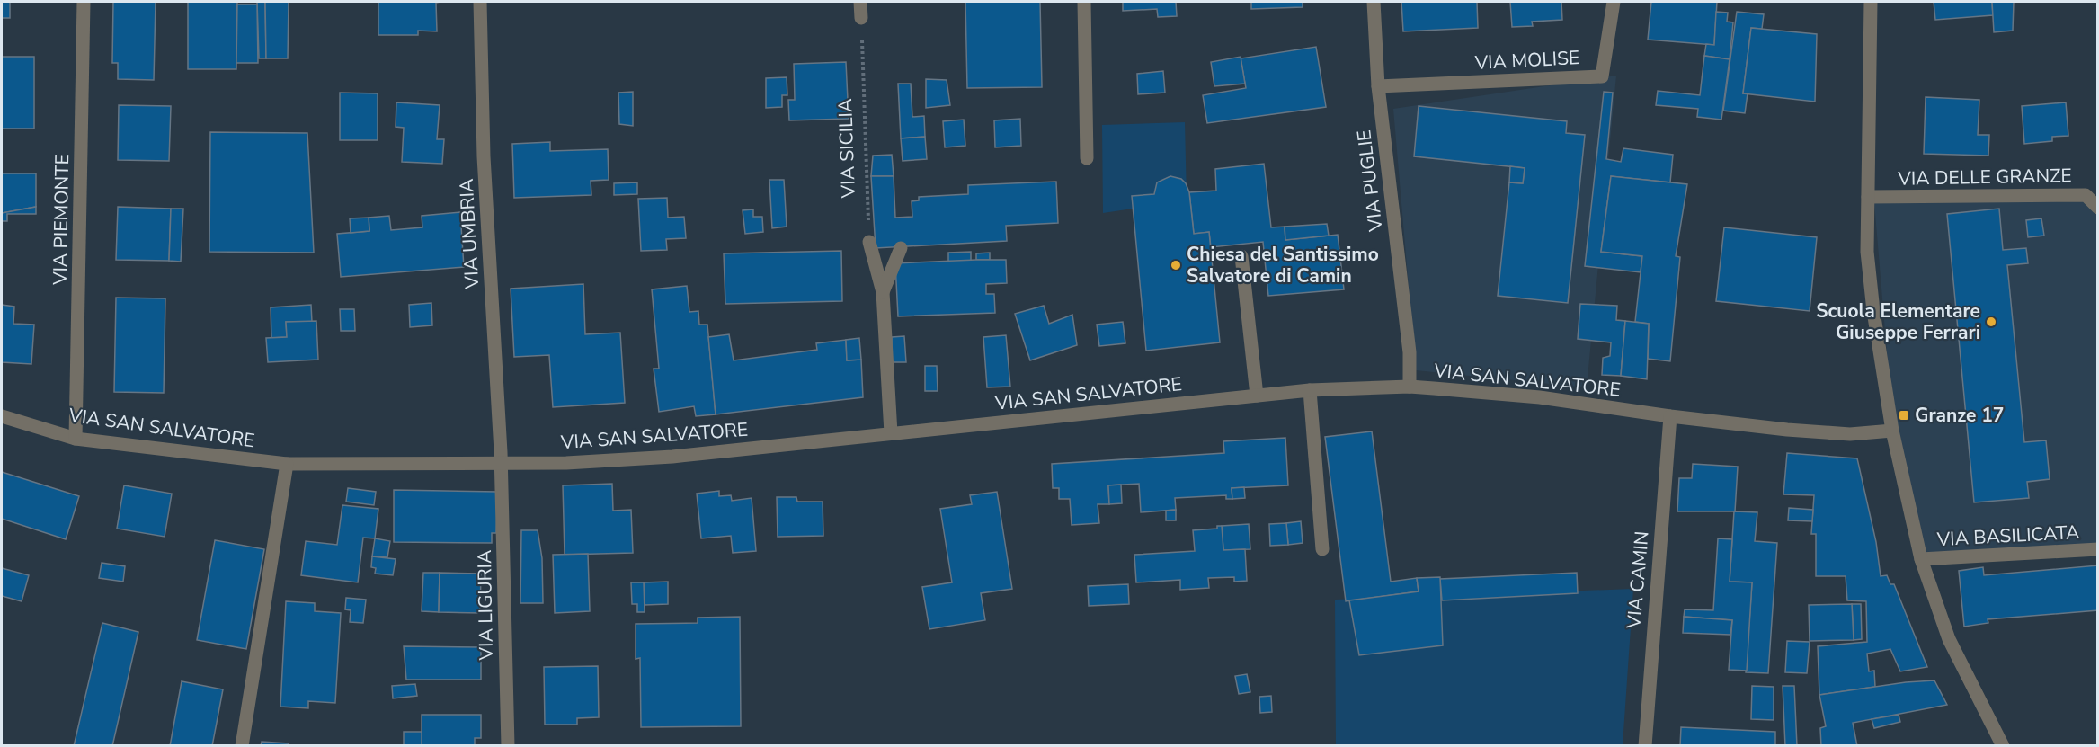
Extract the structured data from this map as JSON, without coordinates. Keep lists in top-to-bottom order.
{
  "streets": {
    "street": [
      "VIA MOLISE",
      "VIA DELLE GRANZE",
      "VIA PUGLIE",
      "VIA PIEMONTE",
      "VIA UMBRIA",
      "VIA SAN SALVATORE",
      "VIA BASILICATA",
      "VIA CAMIN",
      "VIA LIGURIA"
    ],
    "path": ["VIA SICILIA"]
  },
  "crossings": [
    ["VIA MOLISE", "VIA PUGLIE"],
    ["VIA PUGLIE", "VIA SAN SALVATORE"],
    ["VIA PIEMONTE", "VIA SAN SALVATORE"],
    ["VIA UMBRIA", "VIA SAN SALVATORE"],
    ["VIA UMBRIA", "VIA LIGURIA"],
    ["VIA SAN SALVATORE", "VIA CAMIN"],
    ["VIA SAN SALVATORE", "VIA LIGURIA"]
  ],
  "places": {
    "other": ["Chiesa del Santissimo Salvatore di Camin", "Scuola Elementare Giuseppe Ferrari"],
    "transit": ["Granze 17"]
  }
}
